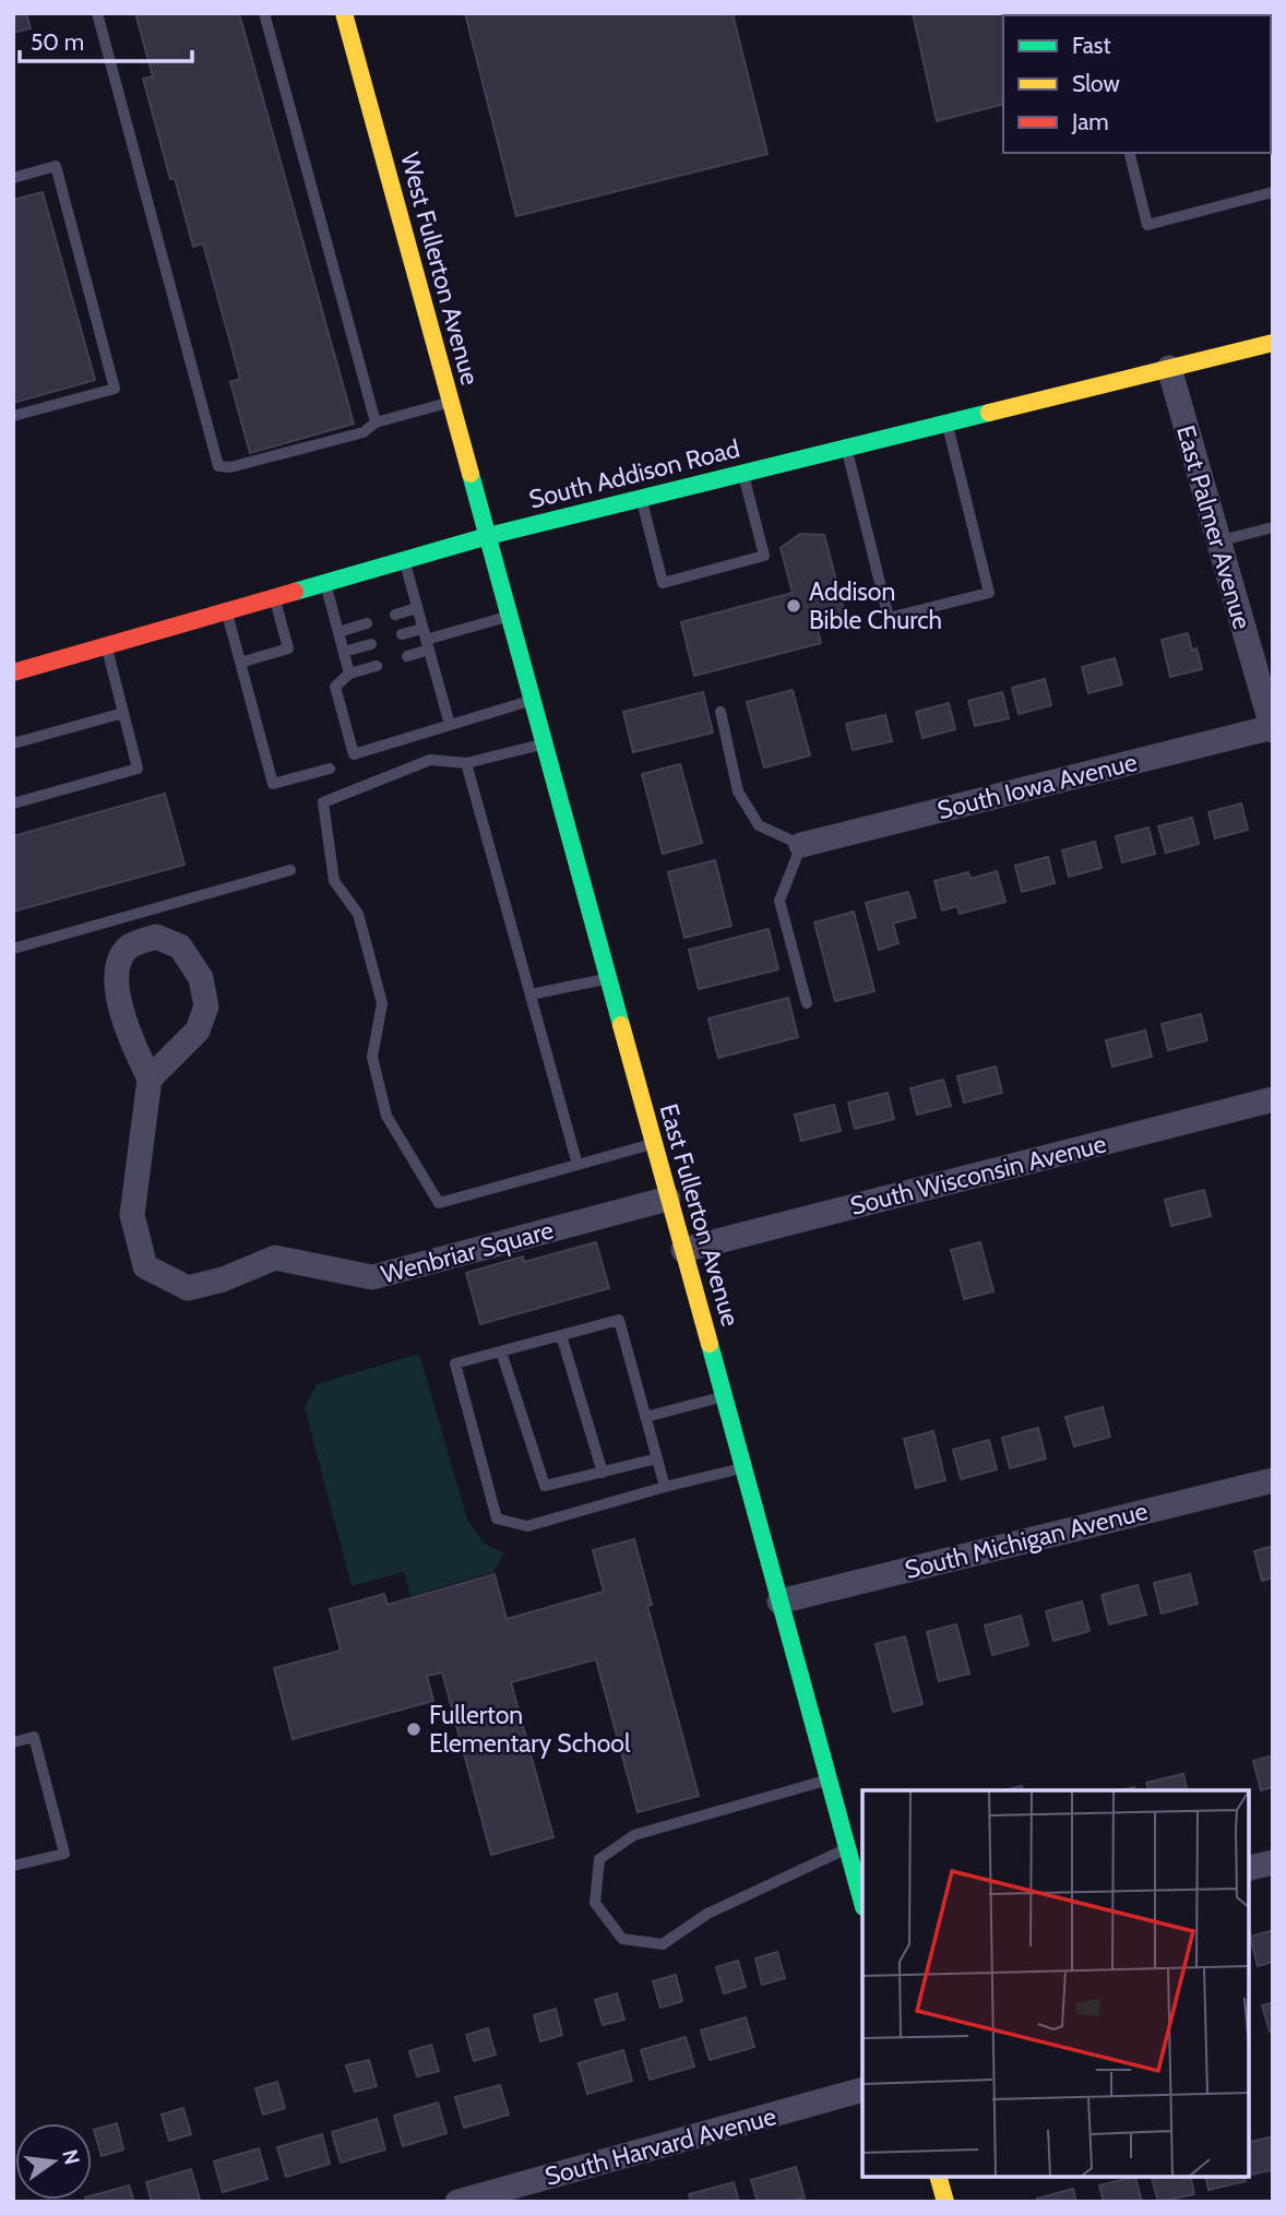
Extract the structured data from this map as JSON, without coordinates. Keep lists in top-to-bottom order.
{
  "streets": {
    "street": [
      "West Fullerton Avenue",
      "South Addison Road",
      "East Palmer Avenue",
      "South Iowa Avenue",
      "South Wisconsin Avenue",
      "East Fullerton Avenue",
      "Wenbriar Square",
      "South Michigan Avenue",
      "South Harvard Avenue"
    ]
  },
  "crossings": [
    ["West Fullerton Avenue", "South Addison Road"],
    ["West Fullerton Avenue", "East Fullerton Avenue"],
    ["South Addison Road", "East Palmer Avenue"],
    ["South Addison Road", "East Fullerton Avenue"],
    ["East Palmer Avenue", "South Iowa Avenue"],
    ["South Wisconsin Avenue", "East Fullerton Avenue"],
    ["East Fullerton Avenue", "Wenbriar Square"],
    ["East Fullerton Avenue", "South Michigan Avenue"]
  ],
  "places": ["Addison Bible Church", "Fullerton Elementary School"],
  "legend": ["Fast", "Slow", "Jam"],
  "scale_bar": "50 m",
  "north": "right"
}
